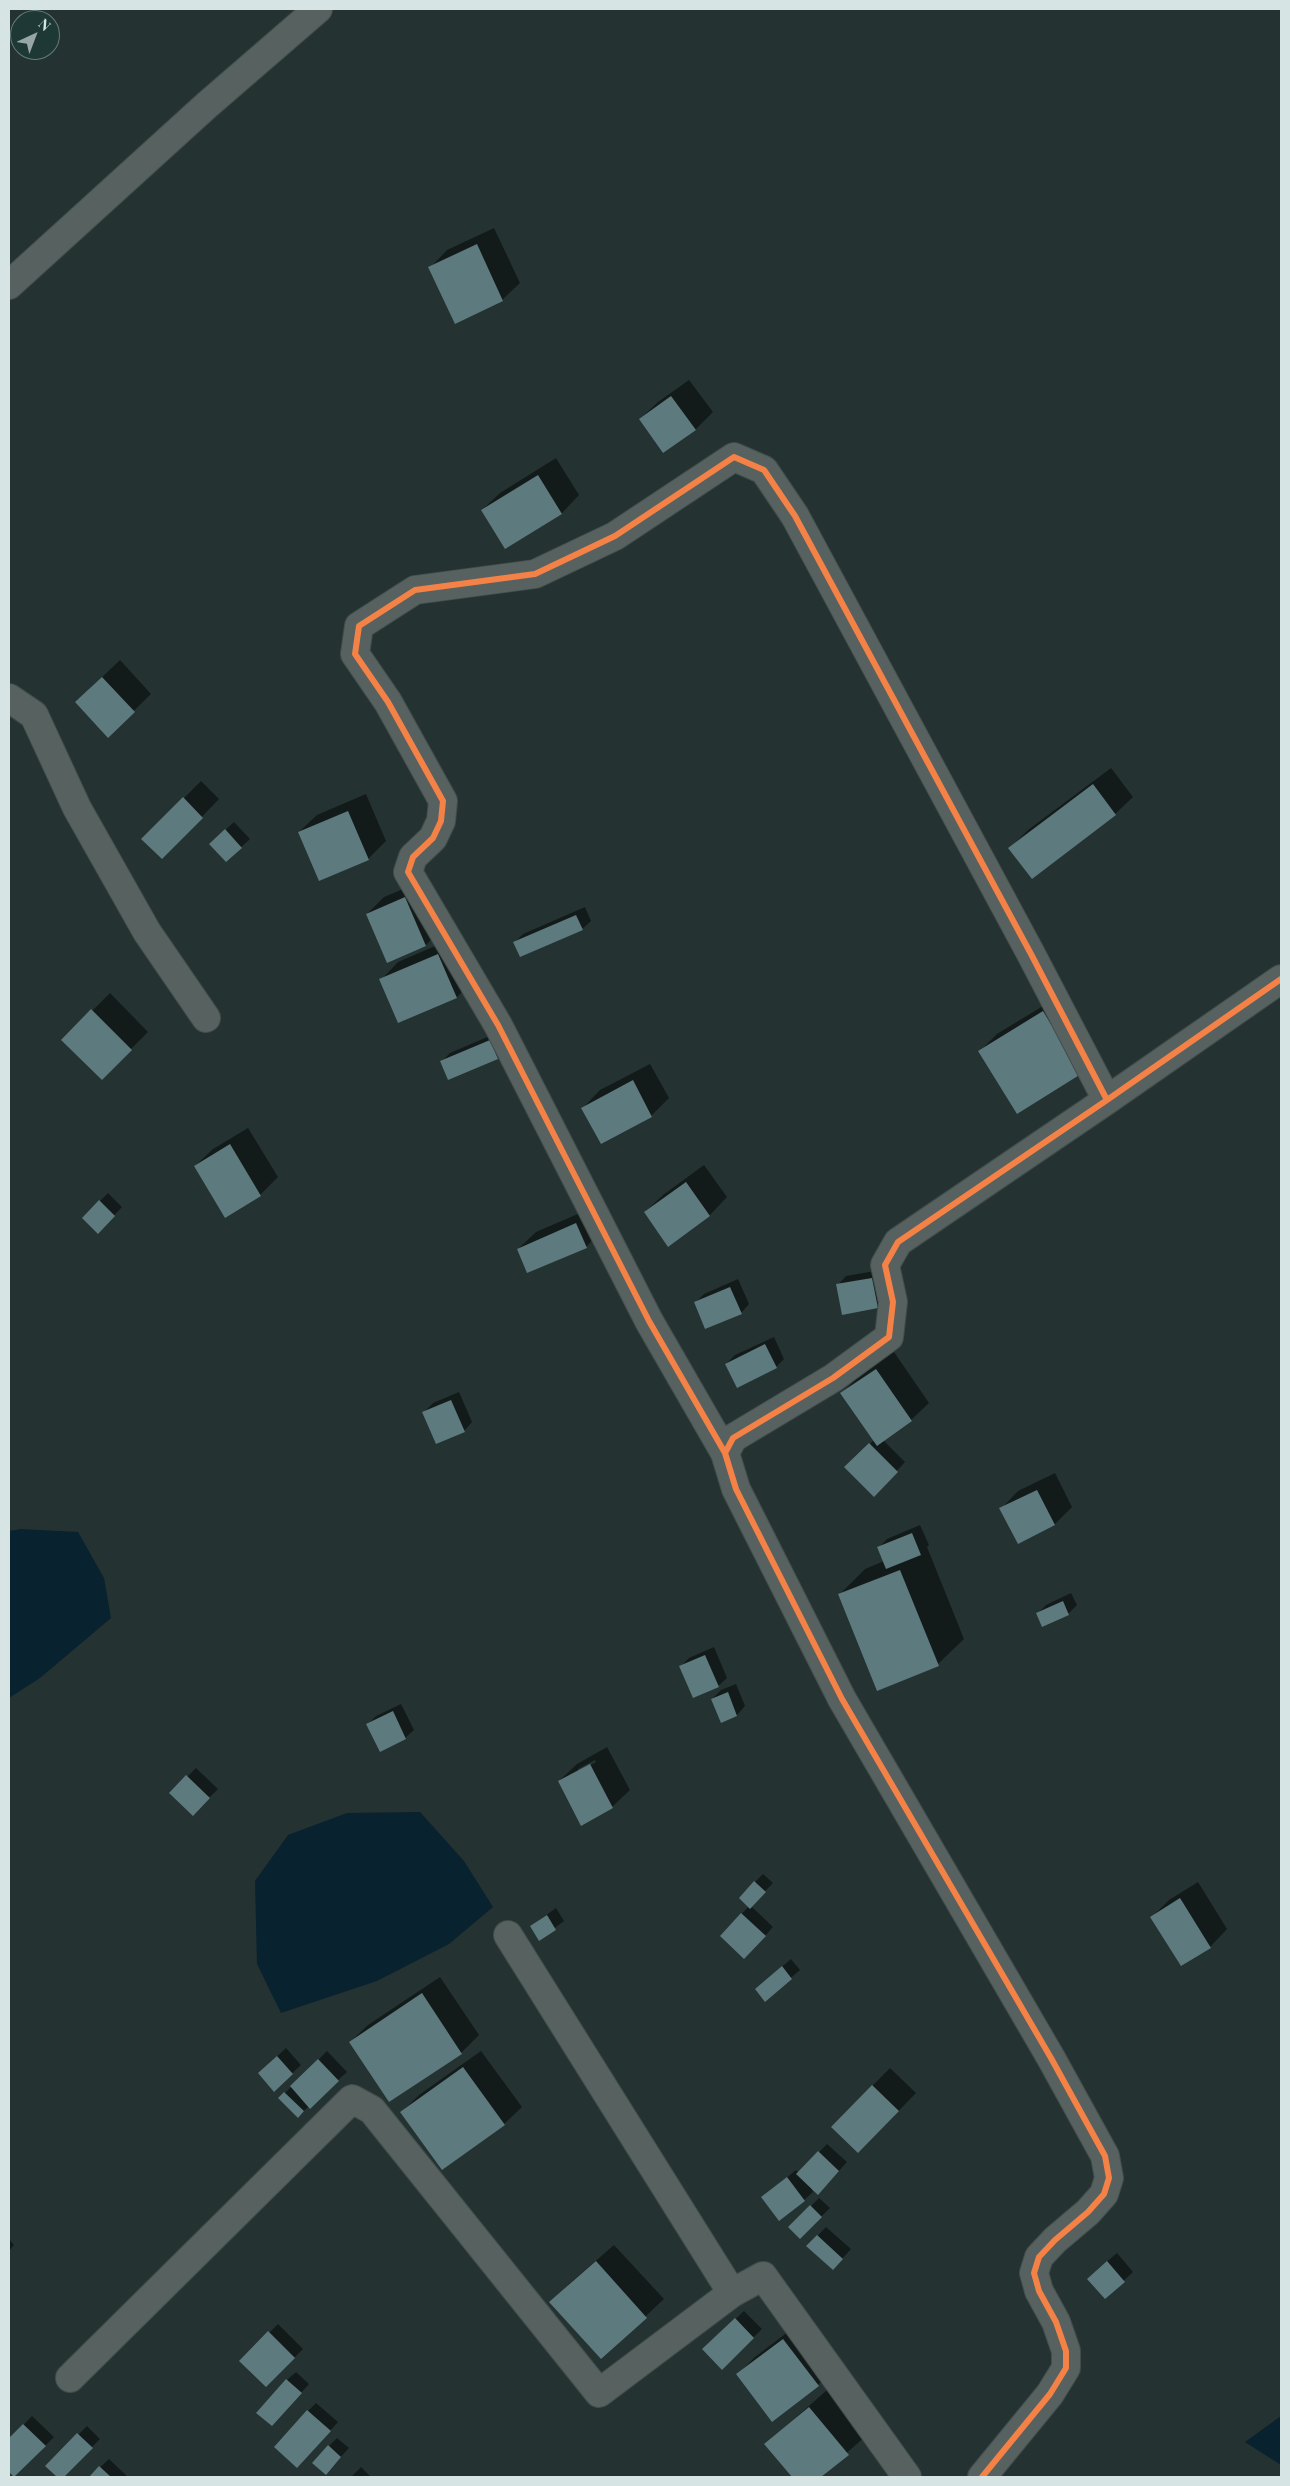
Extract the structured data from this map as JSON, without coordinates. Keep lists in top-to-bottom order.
{
  "north": "top right"
}
